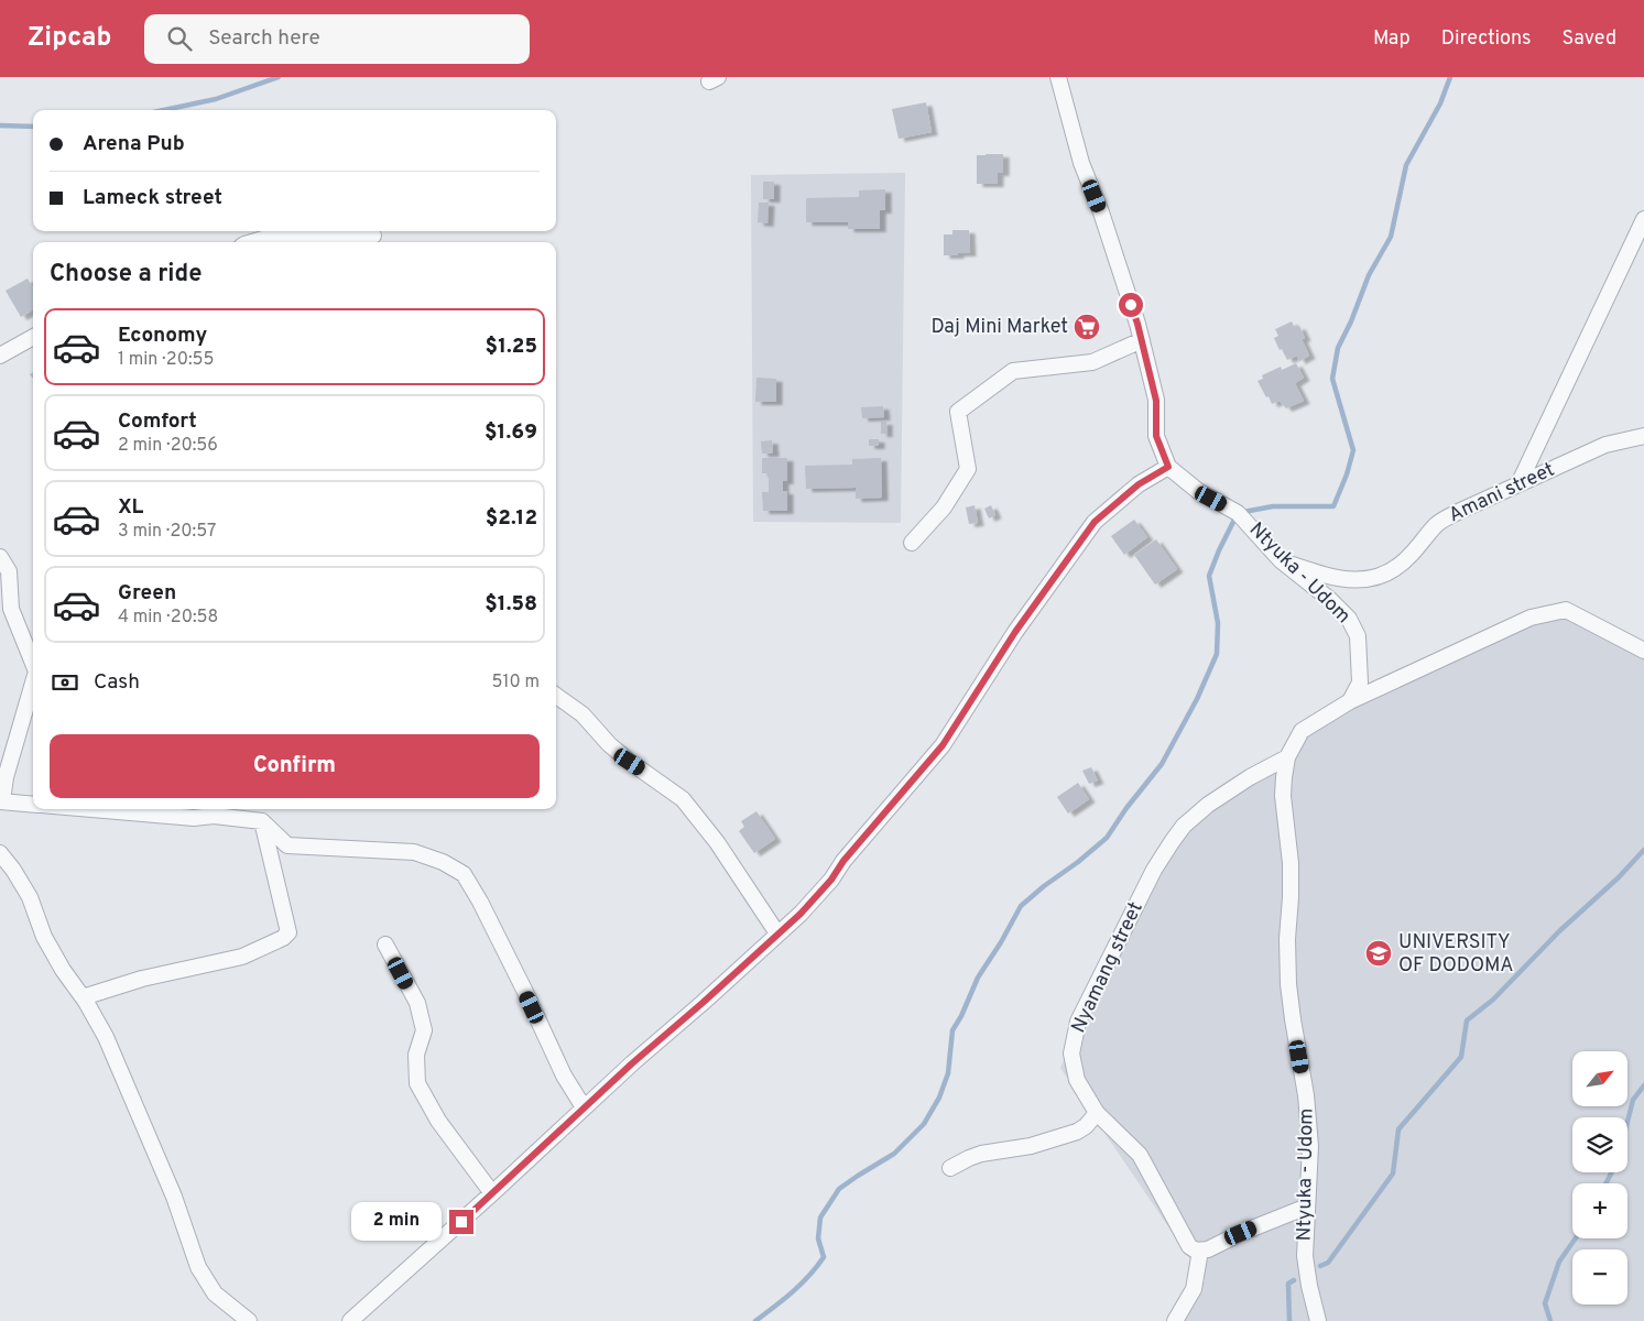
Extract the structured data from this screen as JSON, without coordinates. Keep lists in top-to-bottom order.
{
  "streets": {
    "street": ["Amani street", "Ntyuka - Udom", "Nyamang street"]
  },
  "crossings": [
    ["Amani street", "Ntyuka - Udom"],
    ["Ntyuka - Udom", "Nyamang street"]
  ],
  "places": {
    "supermarket": ["Daj Mini Market"],
    "school or university": ["UNIVERSITY OF DODOMA"]
  },
  "north": "top right",
  "page": {
    "header": "Zipcab",
    "search": "Search here",
    "nav": ["Map", "Directions", "Saved"],
    "banner": ["Arena Pub", "Lameck street"],
    "heading": "Choose a ride",
    "list": [
      {
        "name": "Economy",
        "note": "1 min · 20:55",
        "value": "$1.25"
      },
      {
        "name": "Comfort",
        "note": "2 min · 20:56",
        "value": "$1.69"
      },
      {
        "name": "XL",
        "note": "3 min · 20:57",
        "value": "$2.12"
      },
      {
        "name": "Green",
        "note": "4 min · 20:58",
        "value": "$1.58"
      }
    ],
    "pay": ["Cash", "510 m"],
    "buttons": "Confirm",
    "map_buttons": ["+", "−"],
    "bubble": "2 min"
  }
}
